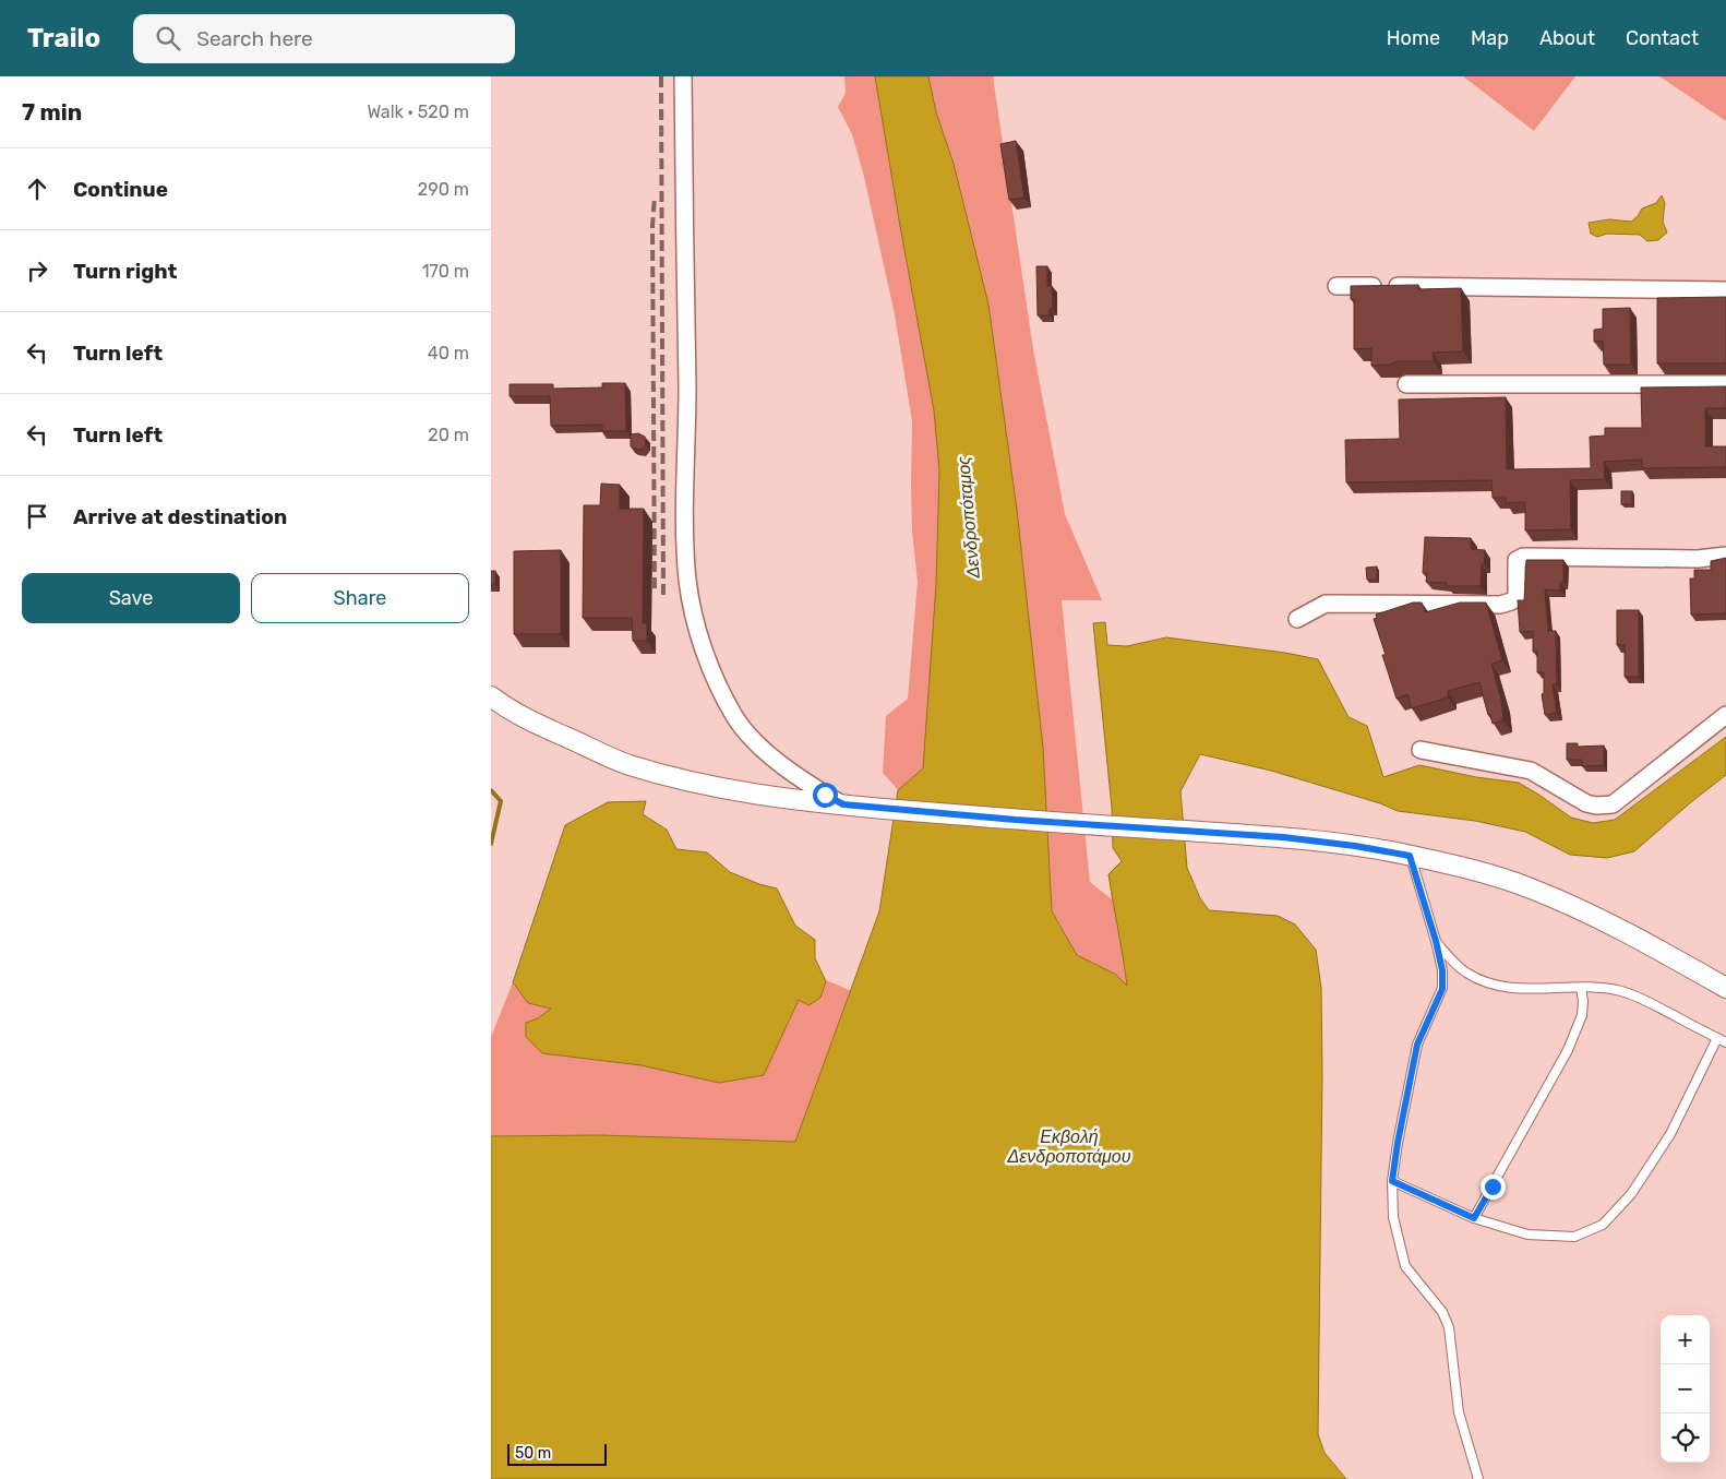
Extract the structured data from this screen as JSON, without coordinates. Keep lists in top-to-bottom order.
{
  "water": ["Δενδροπόταμος", "Εκβολή Δενδροποτάμου"],
  "scale_bar": "50 m",
  "page": {
    "header": "Trailo",
    "search": "Search here",
    "nav": [
      "Home",
      "Map",
      "About",
      "Contact"
    ],
    "heading": ["7 min", "Walk · 520 m"],
    "list": [
      ["Continue", "290 m"],
      ["Turn right", "170 m"],
      ["Turn left", "40 m"],
      ["Turn left", "20 m"],
      "Arrive at destination"
    ],
    "buttons": ["Save", "Share"],
    "map_buttons": ["+", "−"],
    "scale": "50 m"
  }
}
